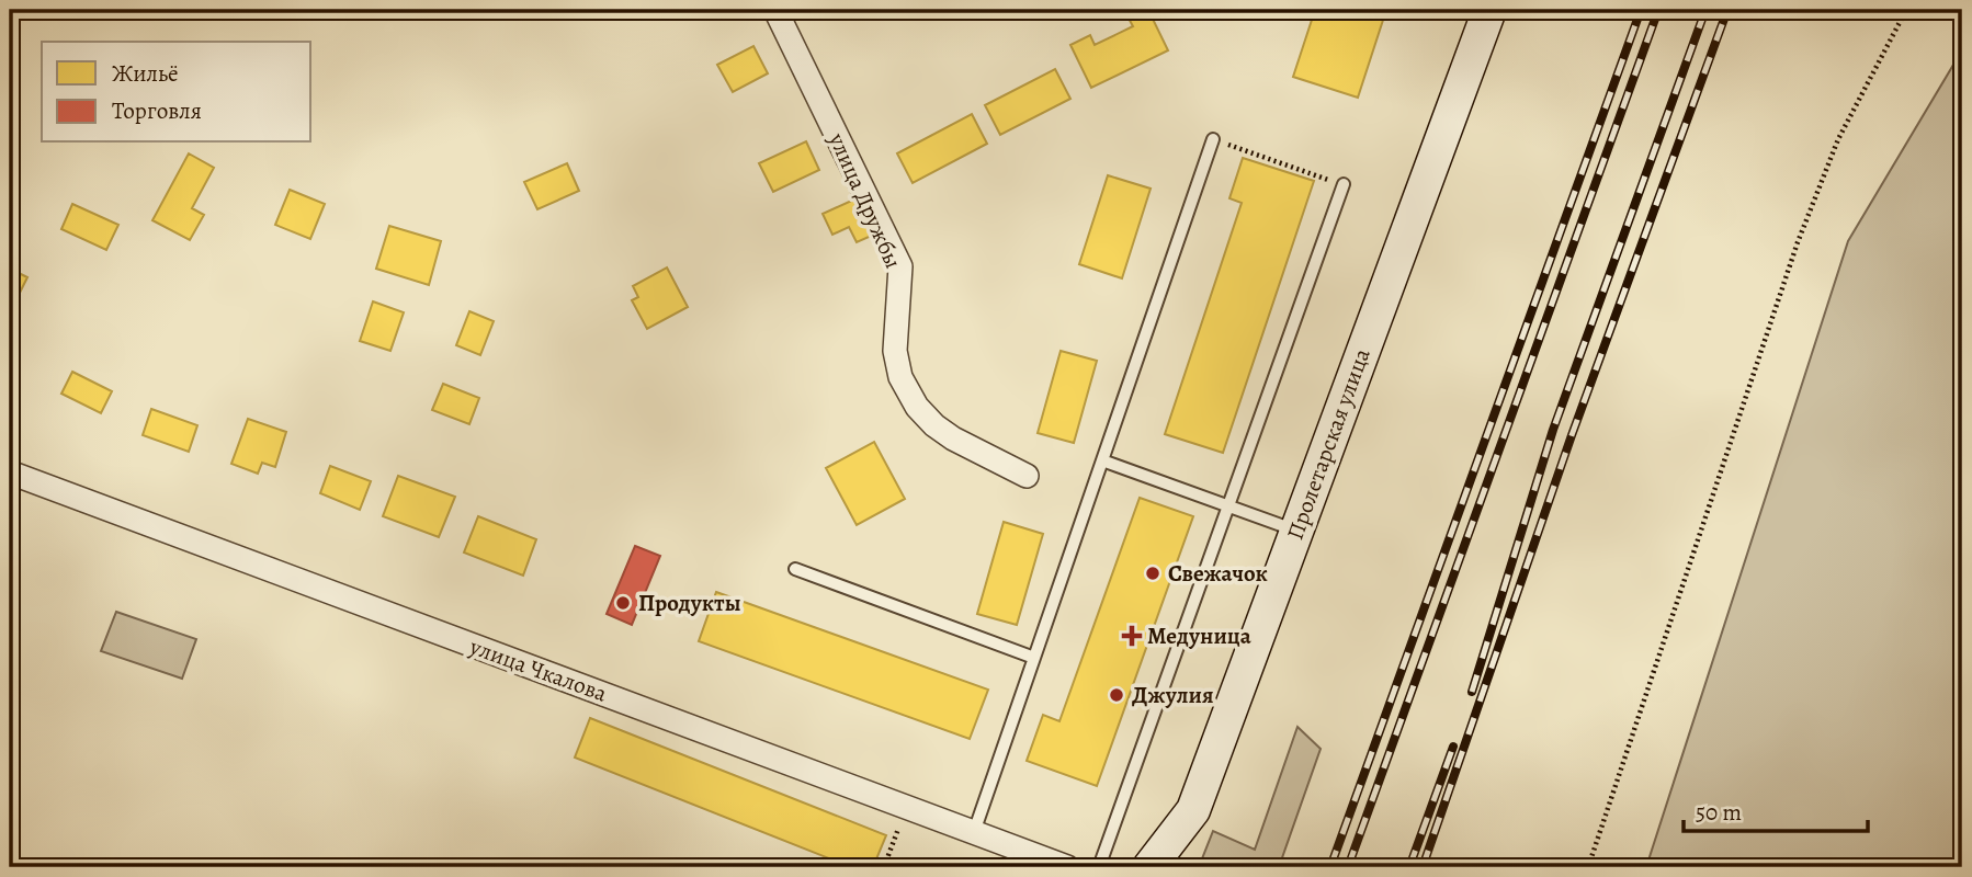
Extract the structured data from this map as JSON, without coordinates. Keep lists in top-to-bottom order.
{
  "streets": {
    "main road": ["Пролетарская улица"],
    "street": ["улица Дружбы", "улица Чкалова"]
  },
  "places": {
    "other": ["Свежачок", "Продукты", "Джулия"],
    "health": ["Медуница"]
  },
  "legend": ["Жильё", "Торговля"],
  "scale_bar": "50 m"
}
